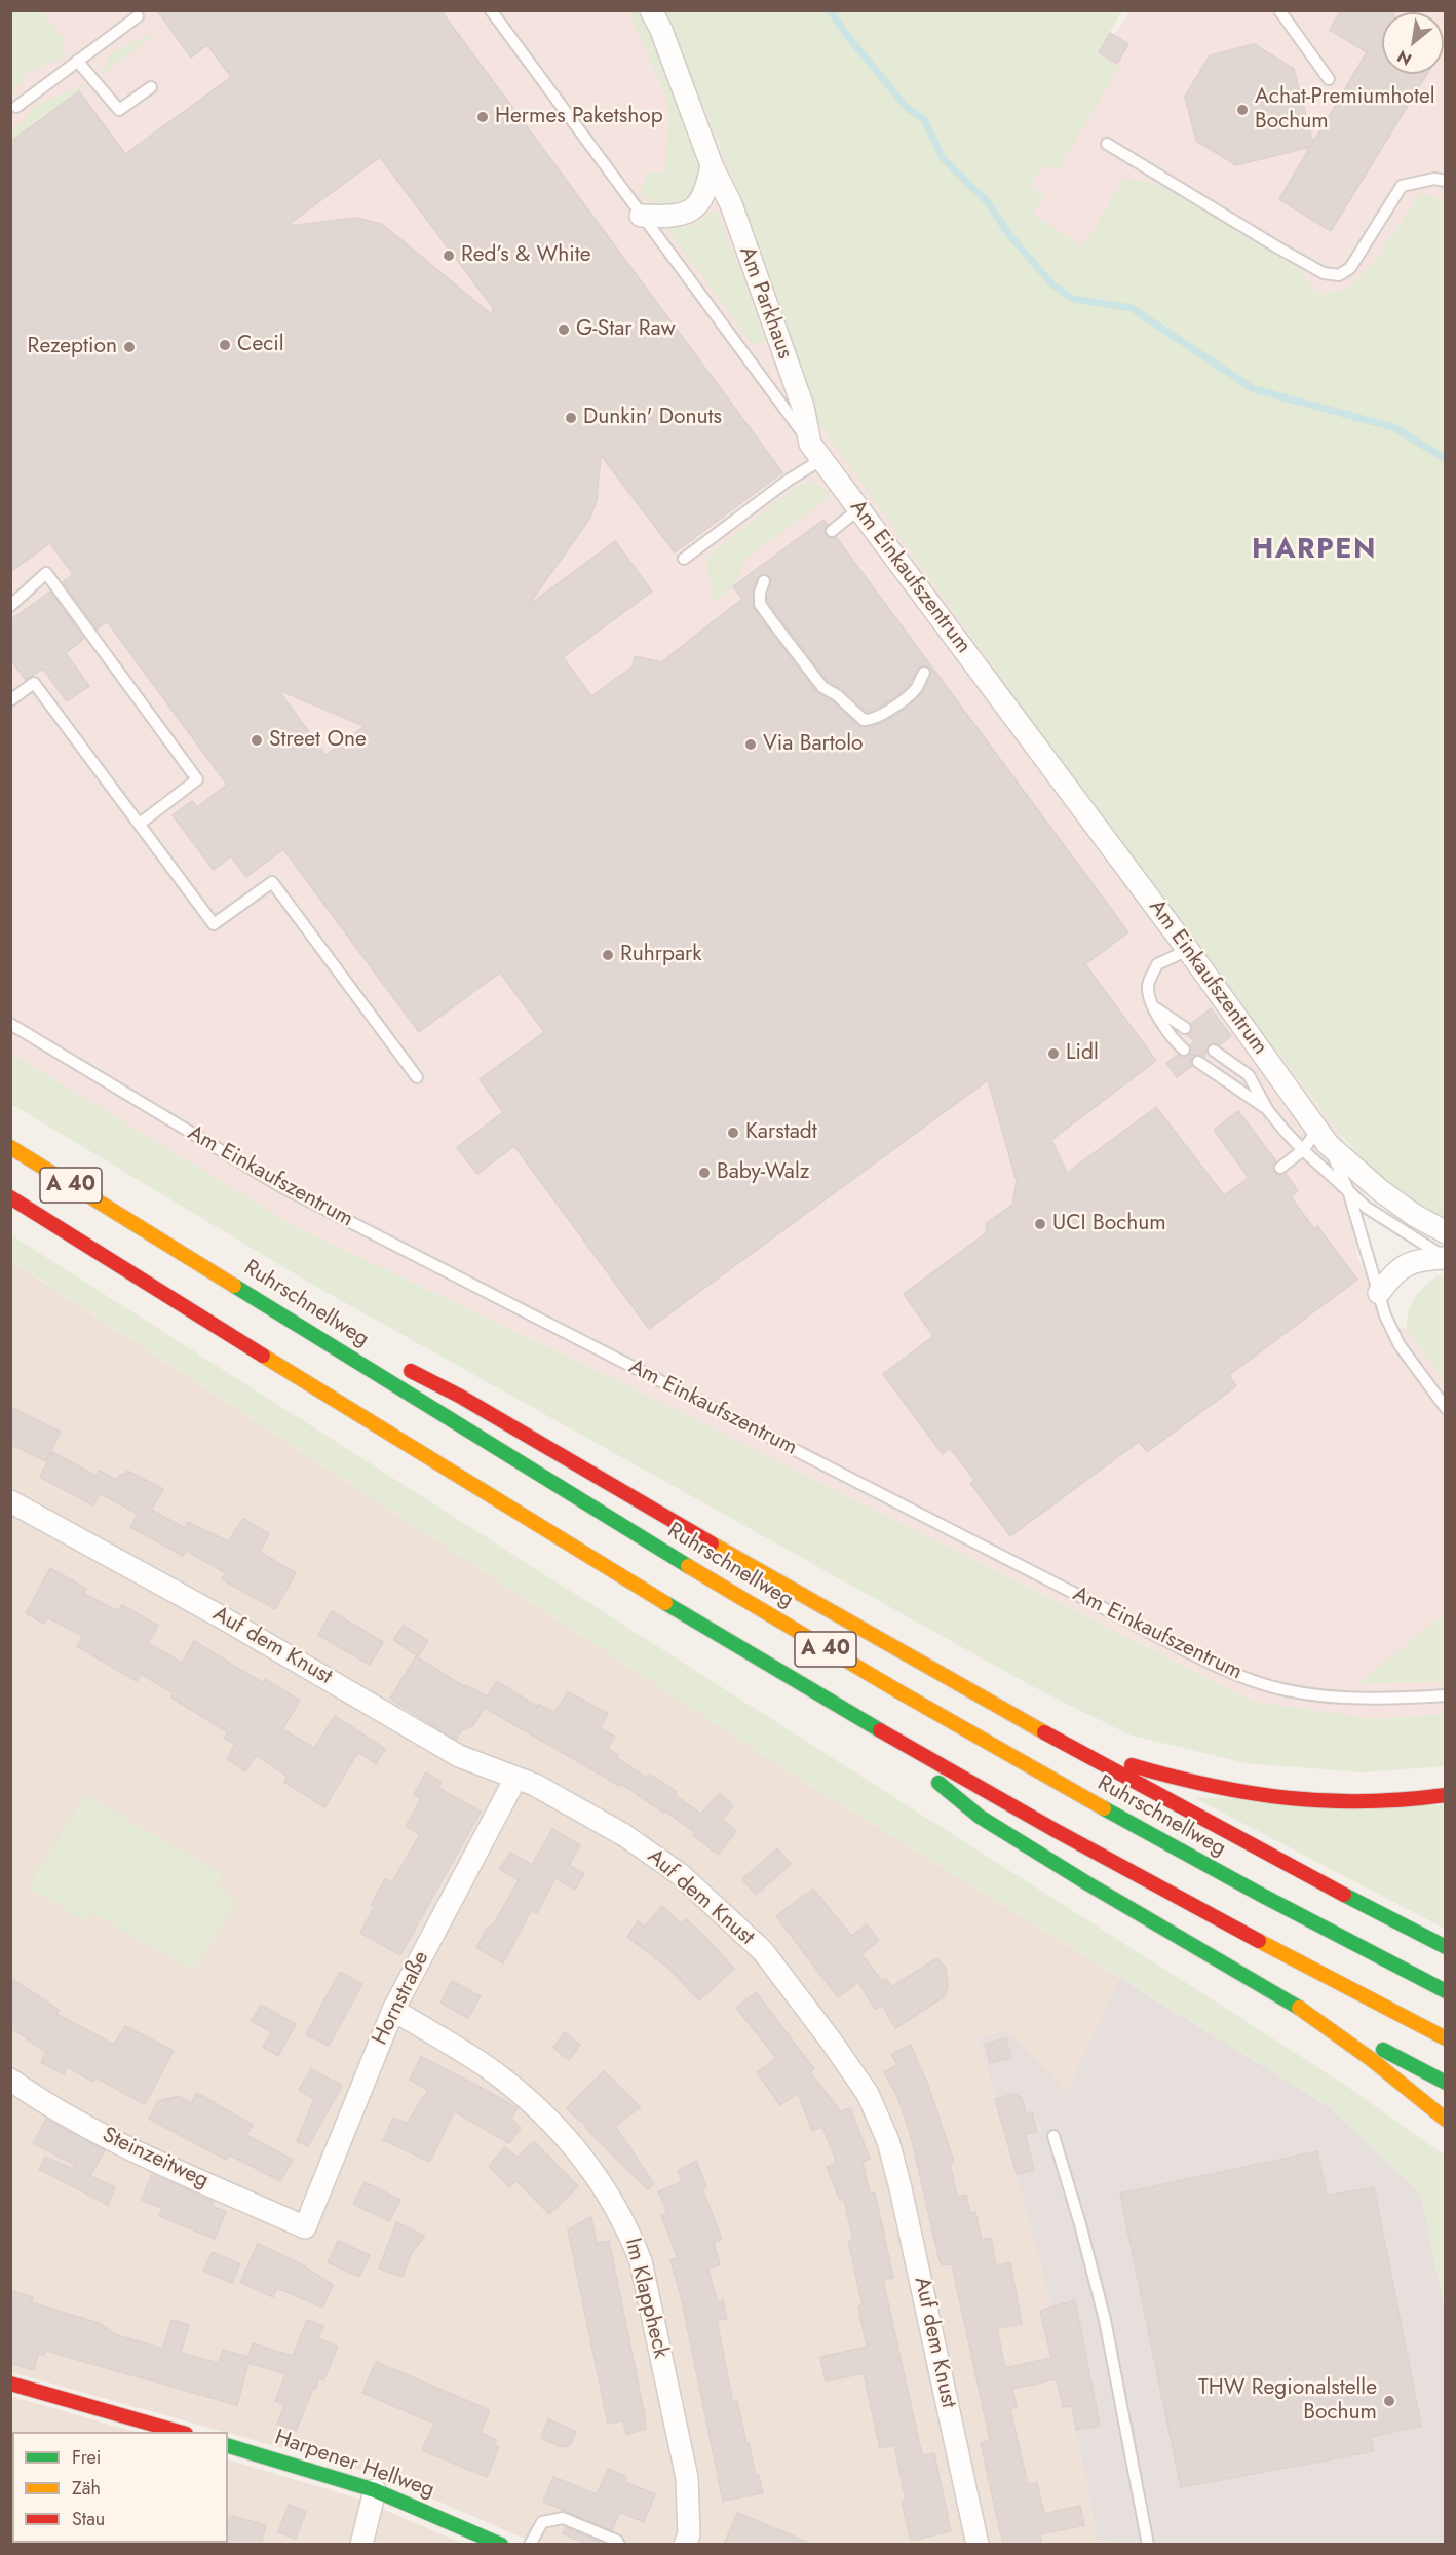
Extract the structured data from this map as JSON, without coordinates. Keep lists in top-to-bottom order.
{
  "streets": {
    "main road": ["A 40", "Ruhrschnellweg", "Harpener Hellweg"],
    "street": [
      "Am Parkhaus",
      "Am Einkaufszentrum",
      "Auf dem Knust",
      "Hornstraße",
      "Steinzeitweg",
      "Im Klappheck"
    ]
  },
  "crossings": [
    ["Am Parkhaus", "Am Einkaufszentrum"],
    ["Auf dem Knust", "Hornstraße"],
    ["Hornstraße", "Steinzeitweg"],
    ["Hornstraße", "Im Klappheck"]
  ],
  "districts": ["HARPEN"],
  "places": [
    "Achat-Premiumhotel Bochum",
    "Hermes Paketshop",
    "Red’s & White",
    "G-Star Raw",
    "Cecil",
    "Rezeption",
    "Dunkin' Donuts",
    "Street One",
    "Via Bartolo",
    "Ruhrpark",
    "Lidl",
    "Karstadt",
    "Baby-Walz",
    "UCI Bochum",
    "THW Regionalstelle Bochum"
  ],
  "legend": ["Frei", "Zäh", "Stau"],
  "north": "bottom left"
}
